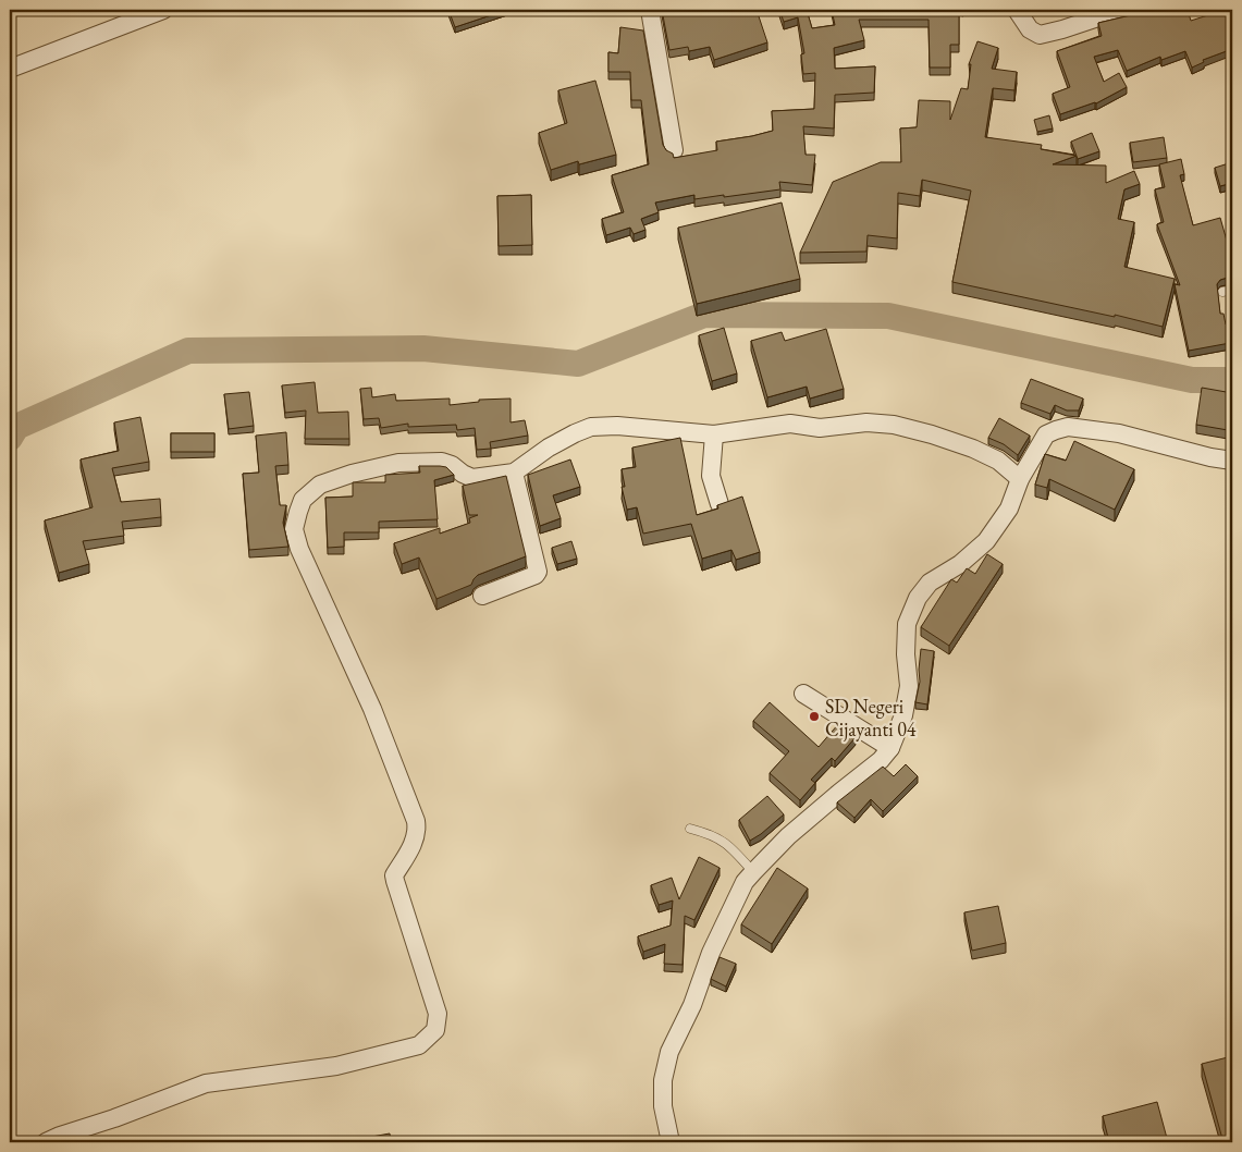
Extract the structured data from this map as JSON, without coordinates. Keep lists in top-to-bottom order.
{
  "places": ["SD Negeri Cijayanti 04"]
}
